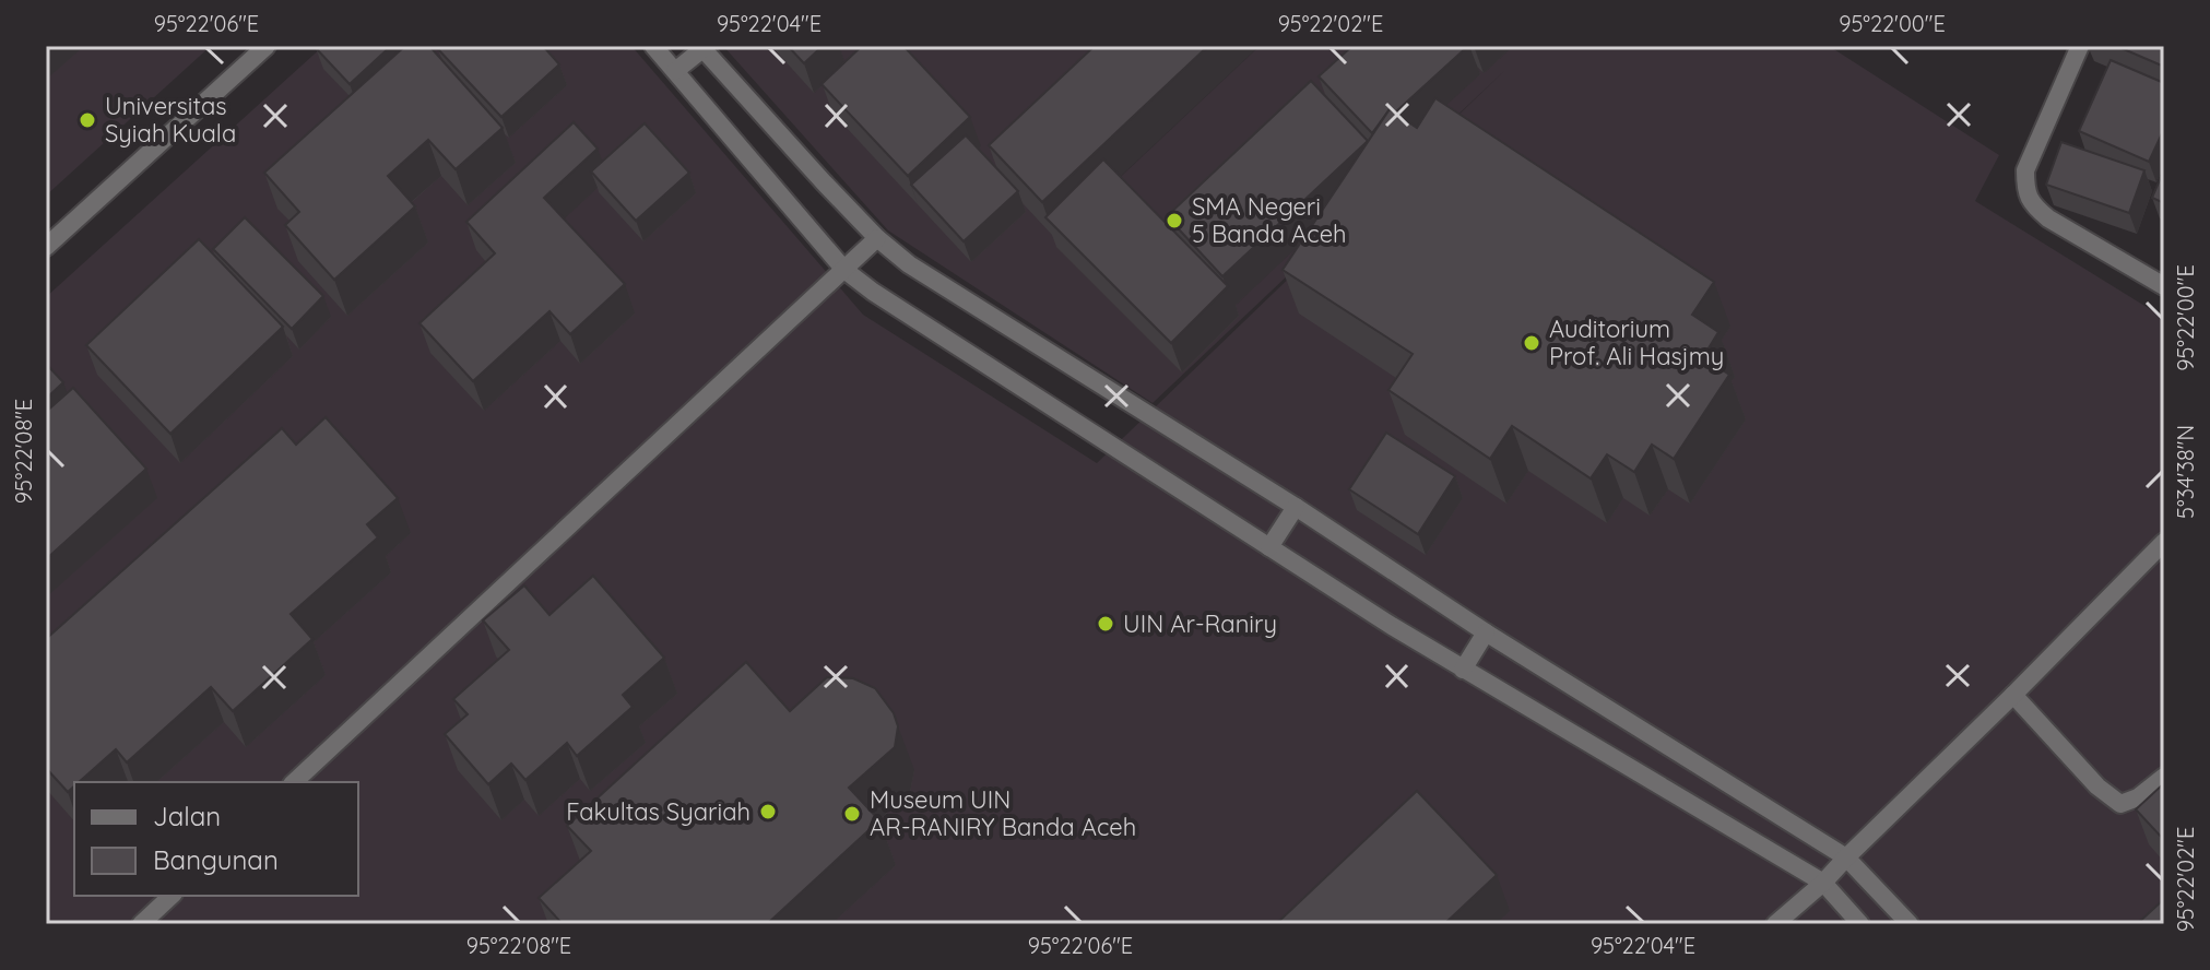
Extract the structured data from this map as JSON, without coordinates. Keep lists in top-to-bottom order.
{
  "places": [
    "Universitas Syiah Kuala",
    "SMA Negeri 5 Banda Aceh",
    "Auditorium Prof. Ali Hasjmy",
    "UIN Ar-Raniry",
    "Fakultas Syariah",
    "Museum UIN AR-RANIRY Banda Aceh"
  ],
  "legend": ["Jalan", "Bangunan"],
  "coordinates": [
    "95°22'06\"E",
    "95°22'04\"E",
    "95°22'02\"E",
    "95°22'00\"E",
    "95°22'08\"E",
    "5°34'38\"N"
  ]
}
